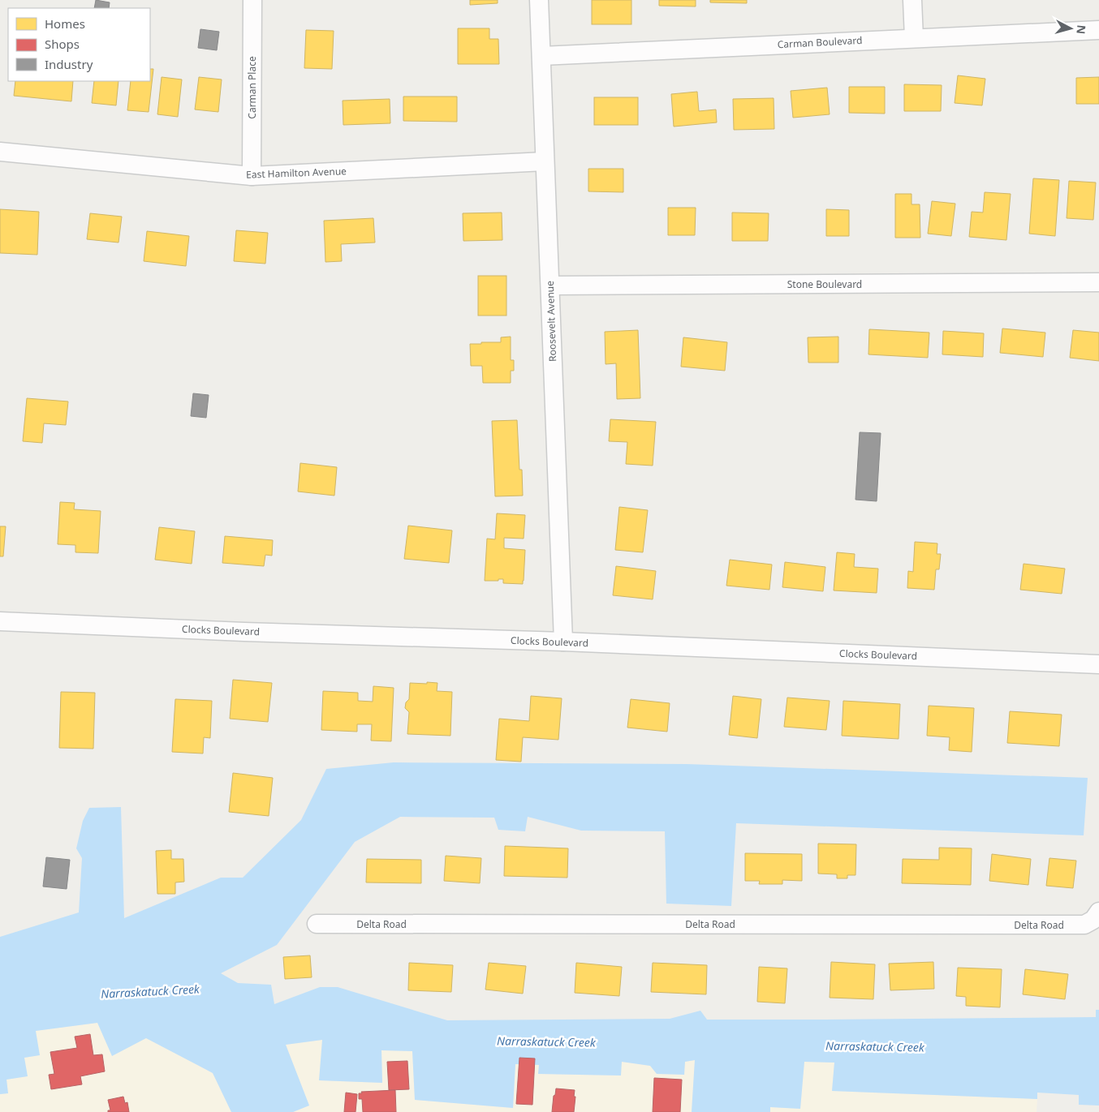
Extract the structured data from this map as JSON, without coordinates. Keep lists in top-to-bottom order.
{
  "streets": {
    "street": [
      "Carman Boulevard",
      "Carman Place",
      "East Hamilton Avenue",
      "Stone Boulevard",
      "Roosevelt Avenue",
      "Clocks Boulevard",
      "Delta Road"
    ]
  },
  "crossings": [
    ["Carman Boulevard", "Roosevelt Avenue"],
    ["Carman Place", "East Hamilton Avenue"],
    ["East Hamilton Avenue", "Roosevelt Avenue"],
    ["Stone Boulevard", "Roosevelt Avenue"],
    ["Roosevelt Avenue", "Clocks Boulevard"]
  ],
  "water": ["Narraskatuck Creek"],
  "legend": ["Homes", "Shops", "Industry"],
  "north": "right"
}
